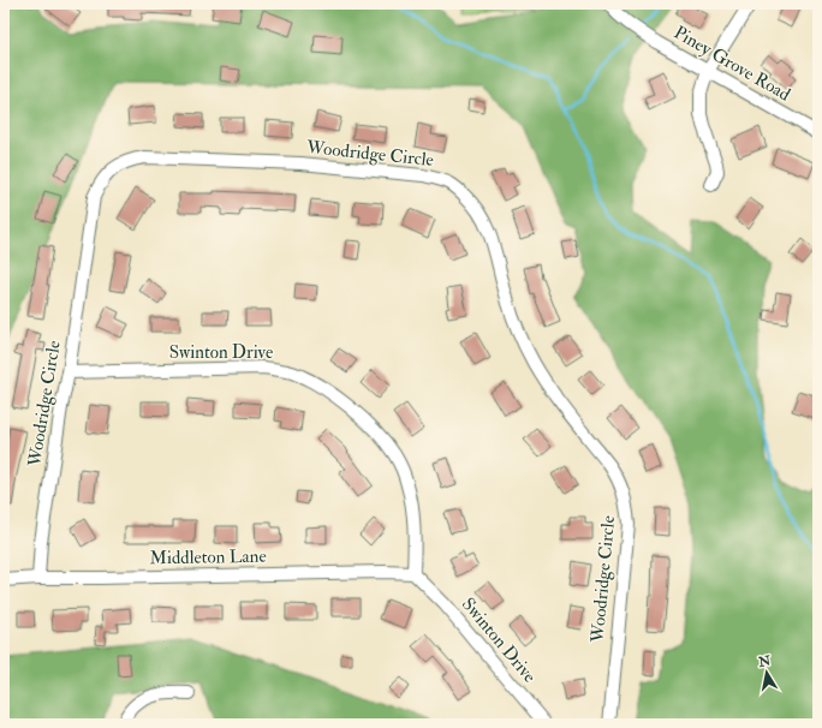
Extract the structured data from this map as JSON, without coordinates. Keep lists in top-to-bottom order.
{
  "streets": {
    "street": [
      "Piney Grove Road",
      "Woodridge Circle",
      "Swinton Drive",
      "Middleton Lane"
    ]
  },
  "crossings": [
    ["Woodridge Circle", "Swinton Drive"],
    ["Woodridge Circle", "Middleton Lane"],
    ["Swinton Drive", "Middleton Lane"]
  ],
  "north": "top"
}
